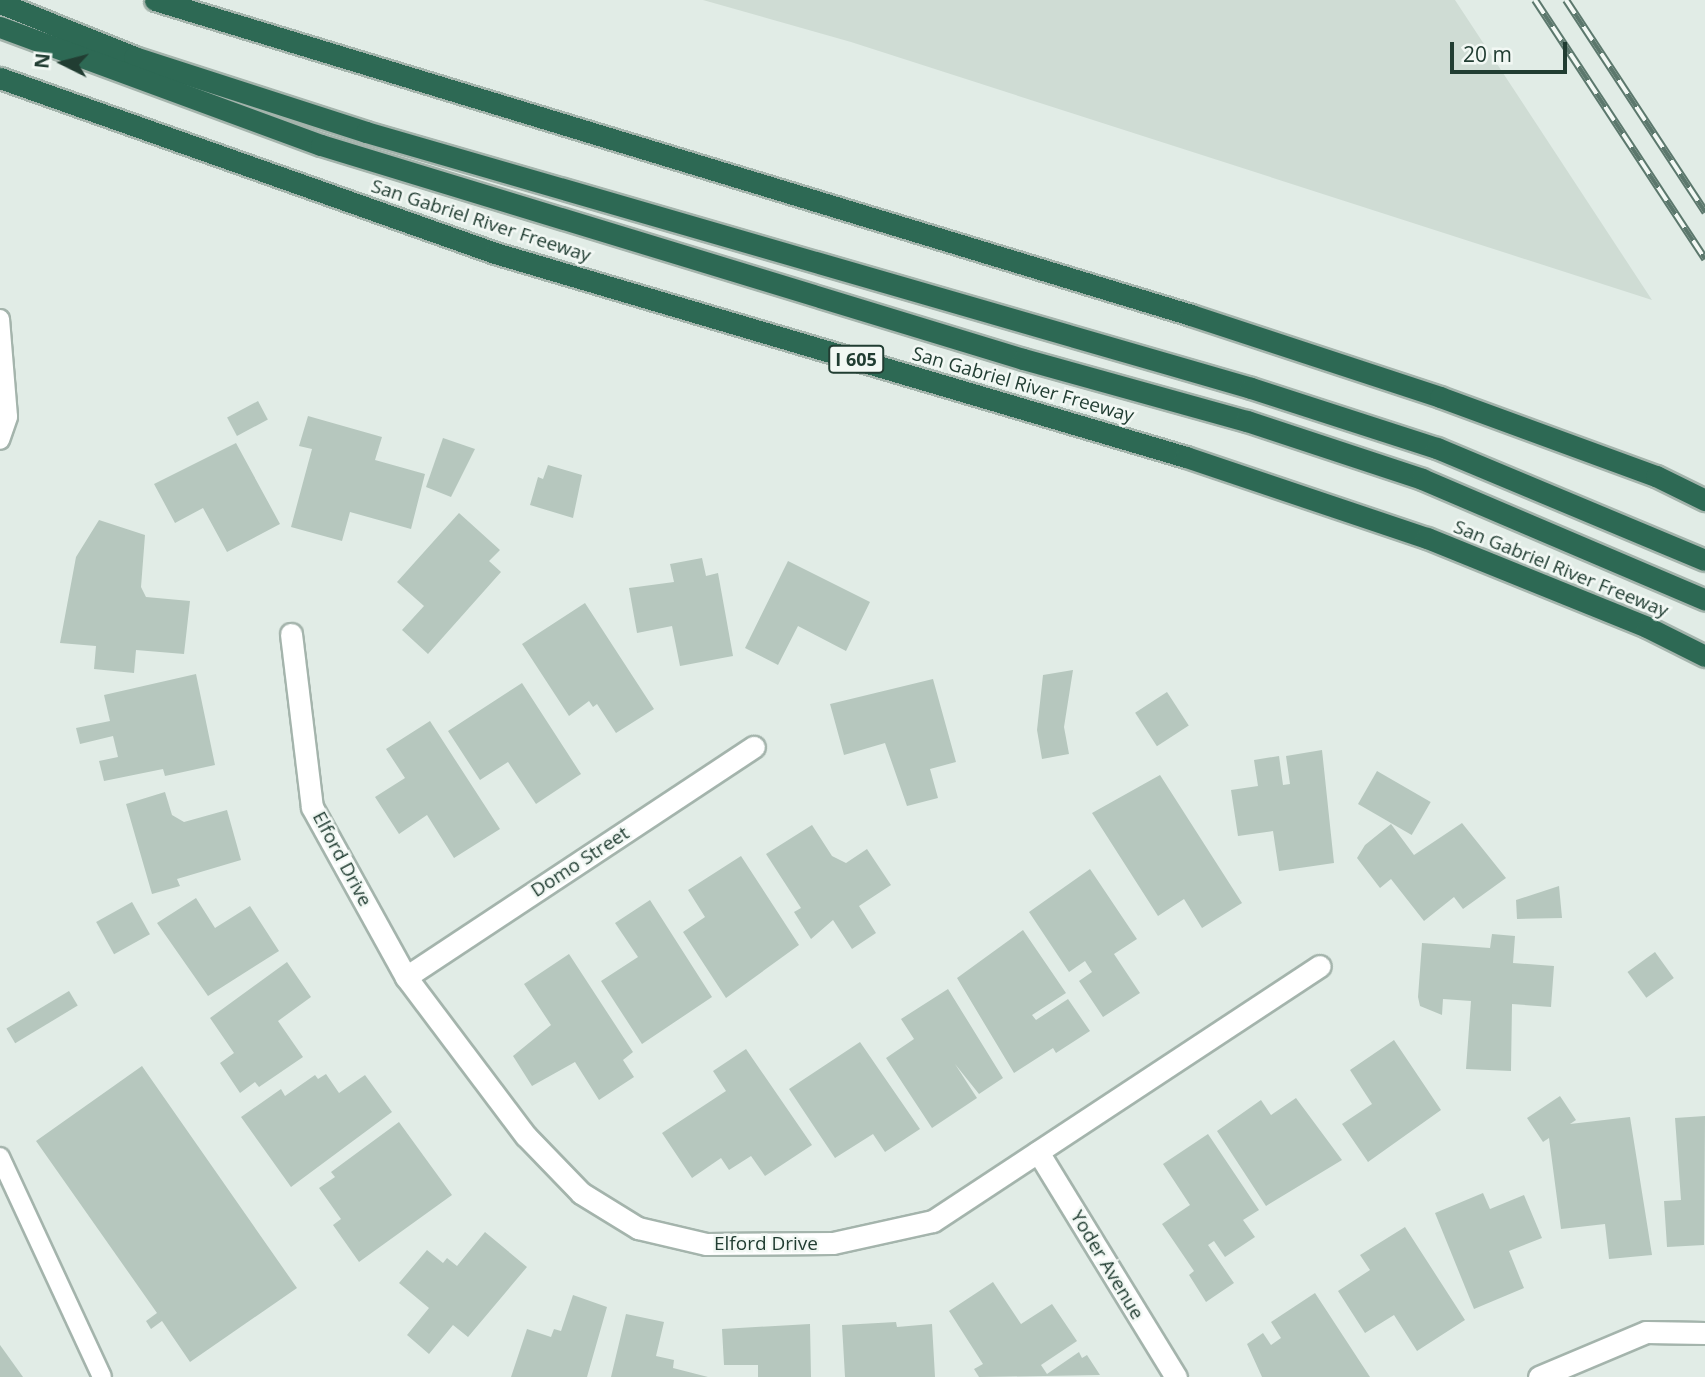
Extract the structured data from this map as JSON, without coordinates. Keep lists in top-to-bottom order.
{
  "streets": {
    "highway": ["San Gabriel River Freeway", "I 605"],
    "street": ["Elford Drive", "Domo Street", "Yoder Avenue"]
  },
  "crossings": [
    ["Elford Drive", "Domo Street"],
    ["Elford Drive", "Yoder Avenue"]
  ],
  "scale_bar": "20 m",
  "north": "left"
}
